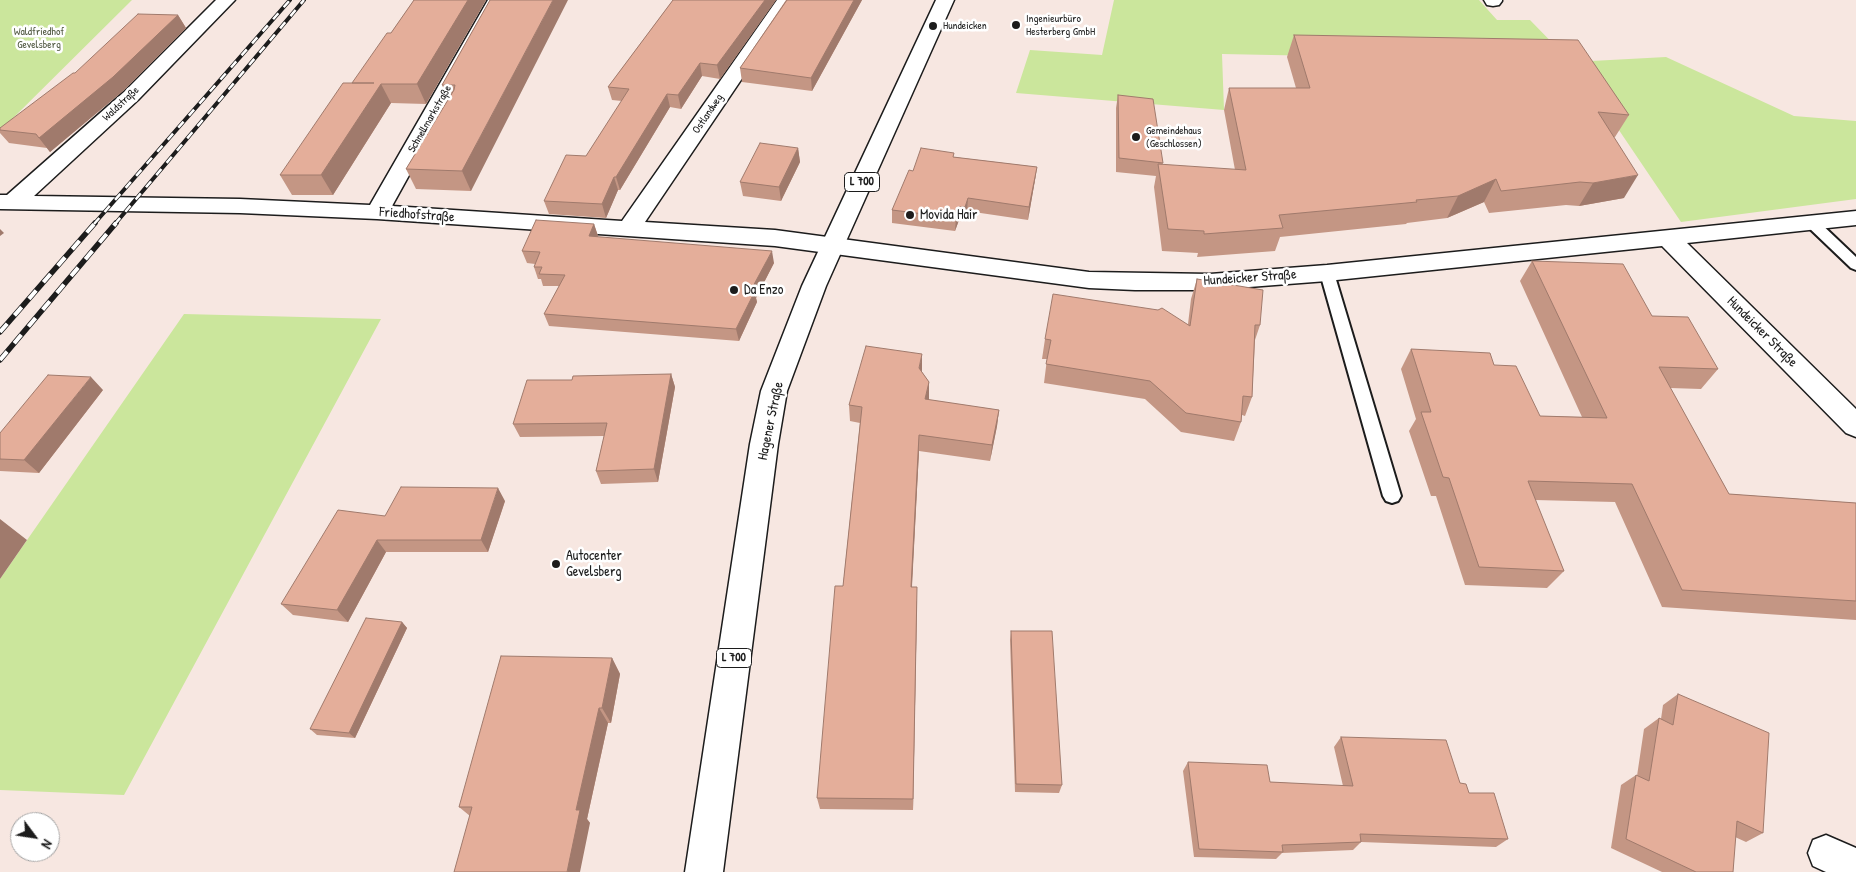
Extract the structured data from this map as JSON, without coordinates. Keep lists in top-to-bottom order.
{
  "streets": {
    "street": [
      "Waldstraße",
      "Ostlandweg",
      "Schnellmarkstraße",
      "L 700",
      "Friedhofstraße",
      "Hundeicker Straße",
      "Hagener Straße"
    ]
  },
  "crossings": [
    ["Waldstraße", "Friedhofstraße"],
    ["Ostlandweg", "Friedhofstraße"],
    ["Schnellmarkstraße", "Friedhofstraße"],
    ["Friedhofstraße", "Hundeicker Straße"],
    ["Friedhofstraße", "Hagener Straße"],
    ["Hundeicker Straße", "Hagener Straße"]
  ],
  "parks": ["Waldfriedhof Gevelsberg"],
  "places": [
    "Ingenieurbüro Hesterberg GmbH",
    "Hundeicken",
    "Gemeindehaus (Geschlossen)",
    "Movida Hair",
    "Da Enzo",
    "Autocenter Gevelsberg"
  ],
  "north": "bottom right"
}
